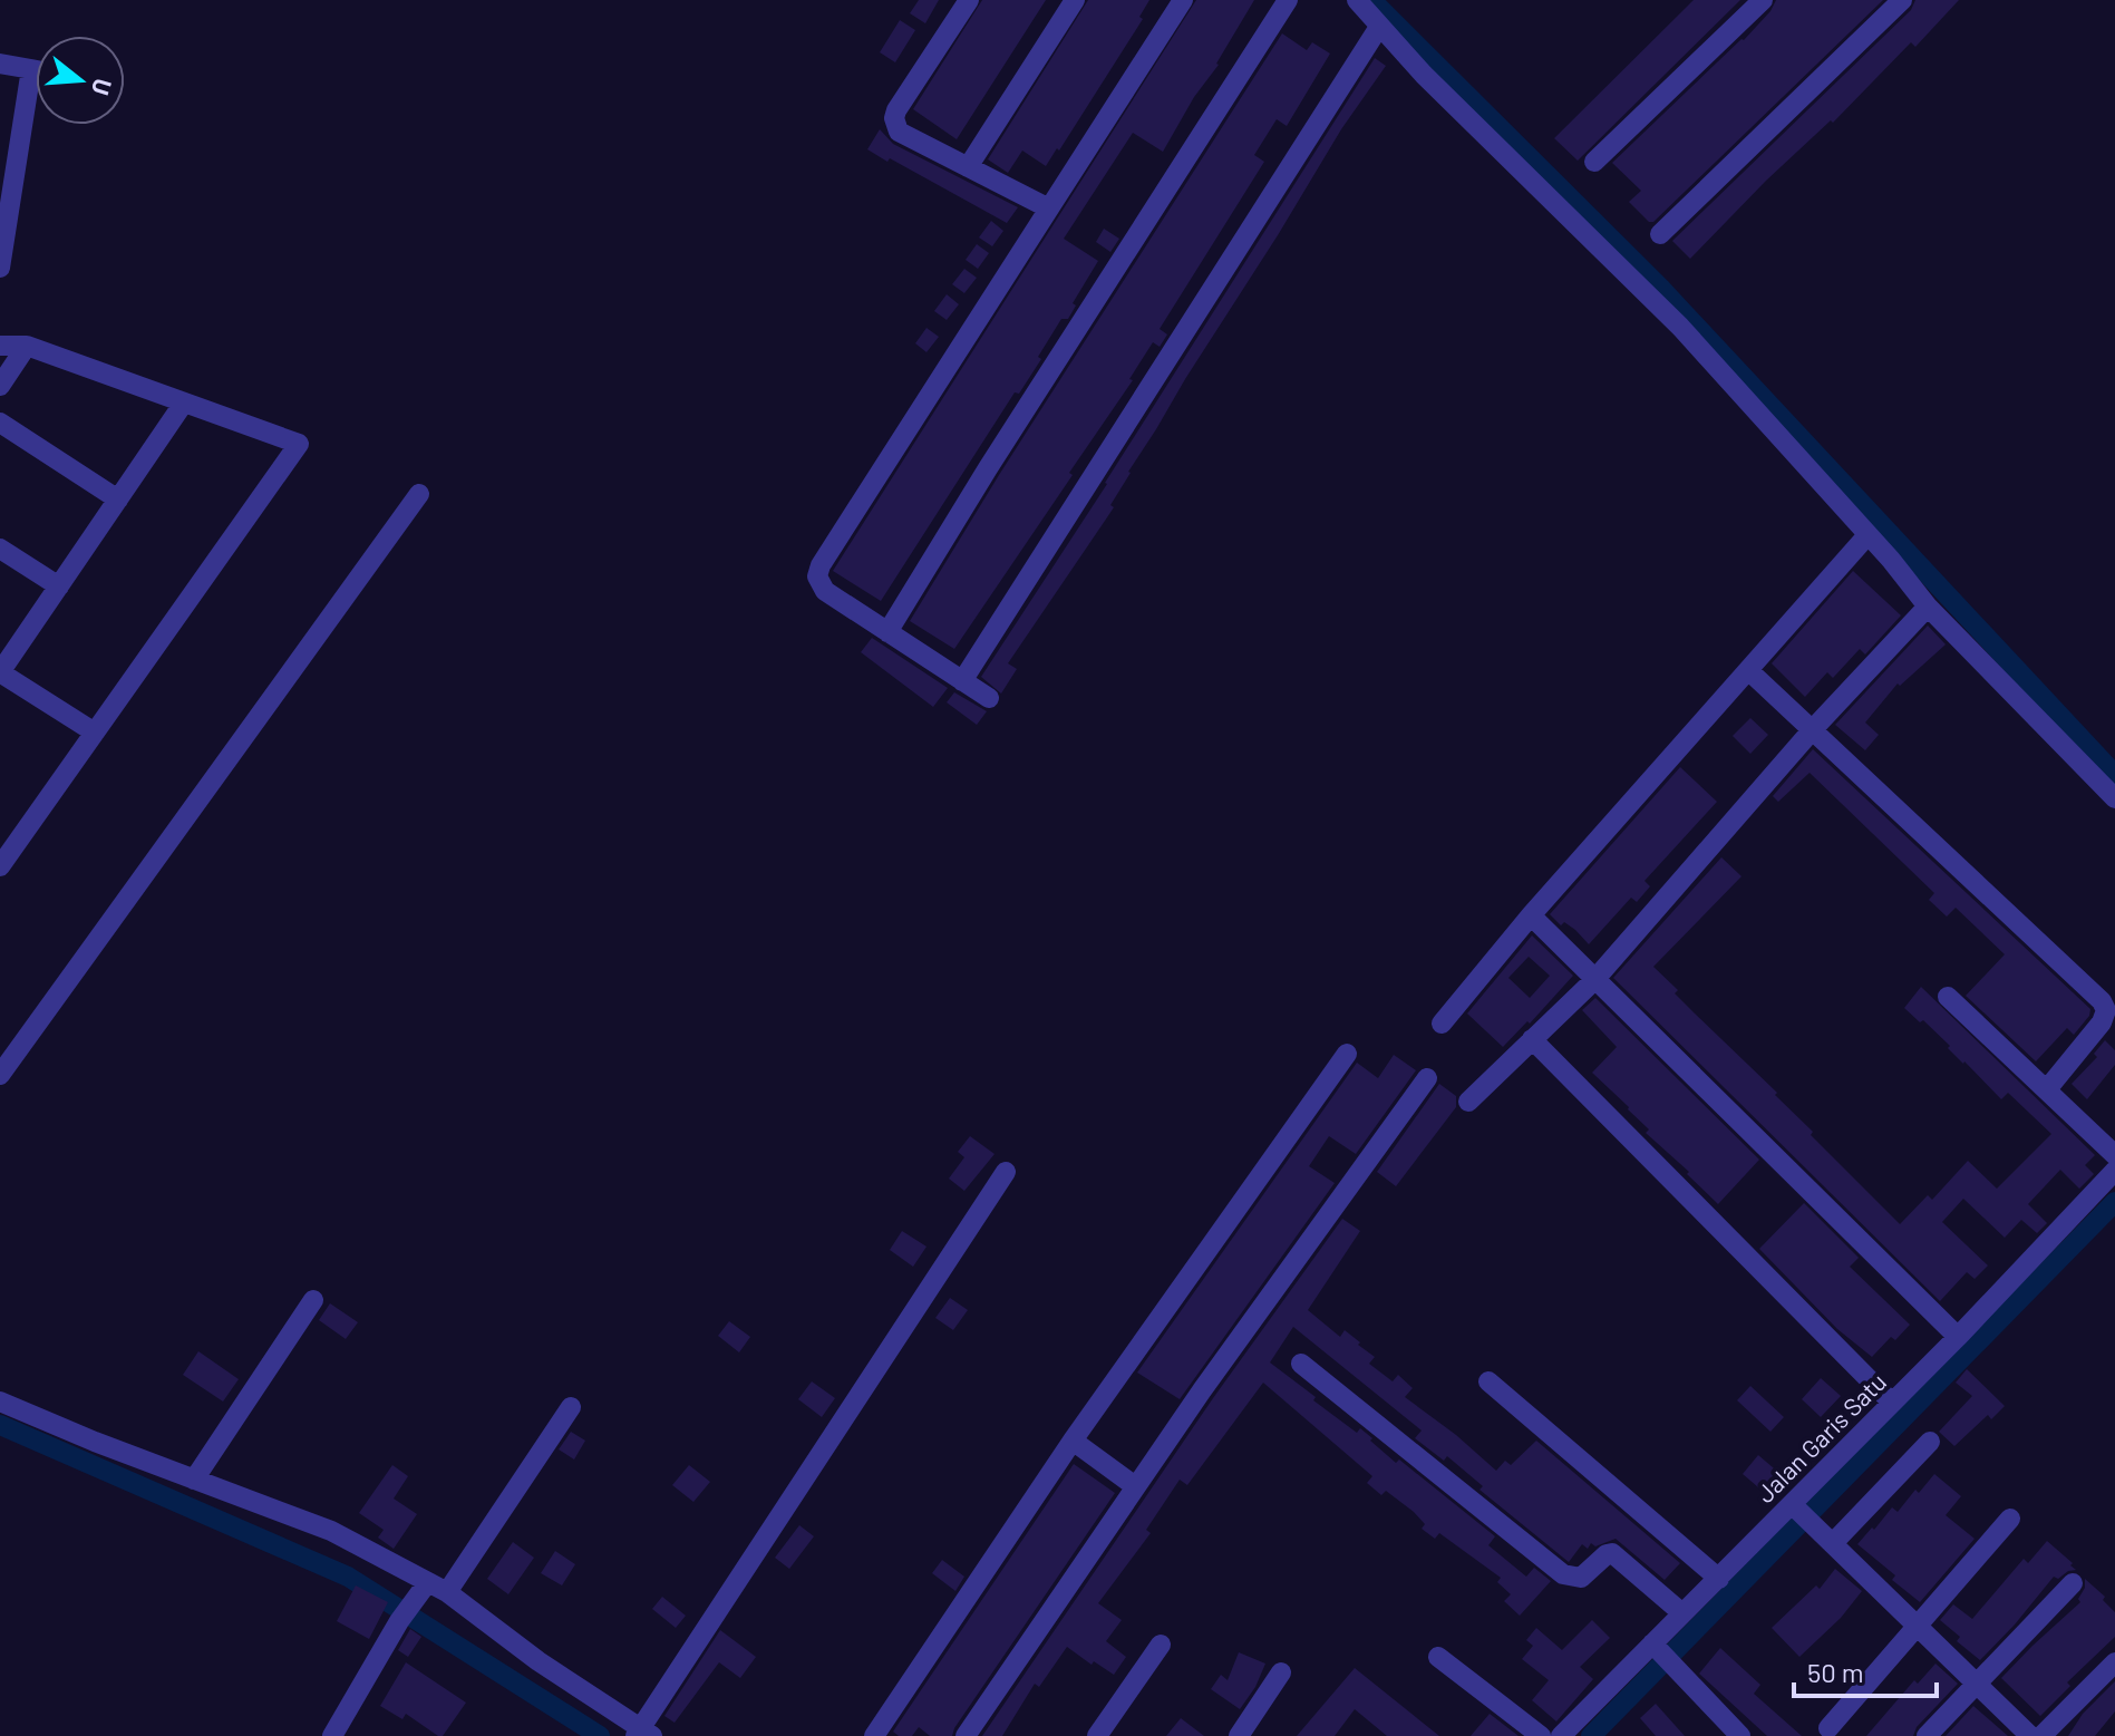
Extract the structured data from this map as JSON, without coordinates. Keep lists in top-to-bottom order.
{
  "streets": {
    "street": ["Jalan Garis Satu"]
  },
  "scale_bar": "50 m",
  "north": "right"
}
